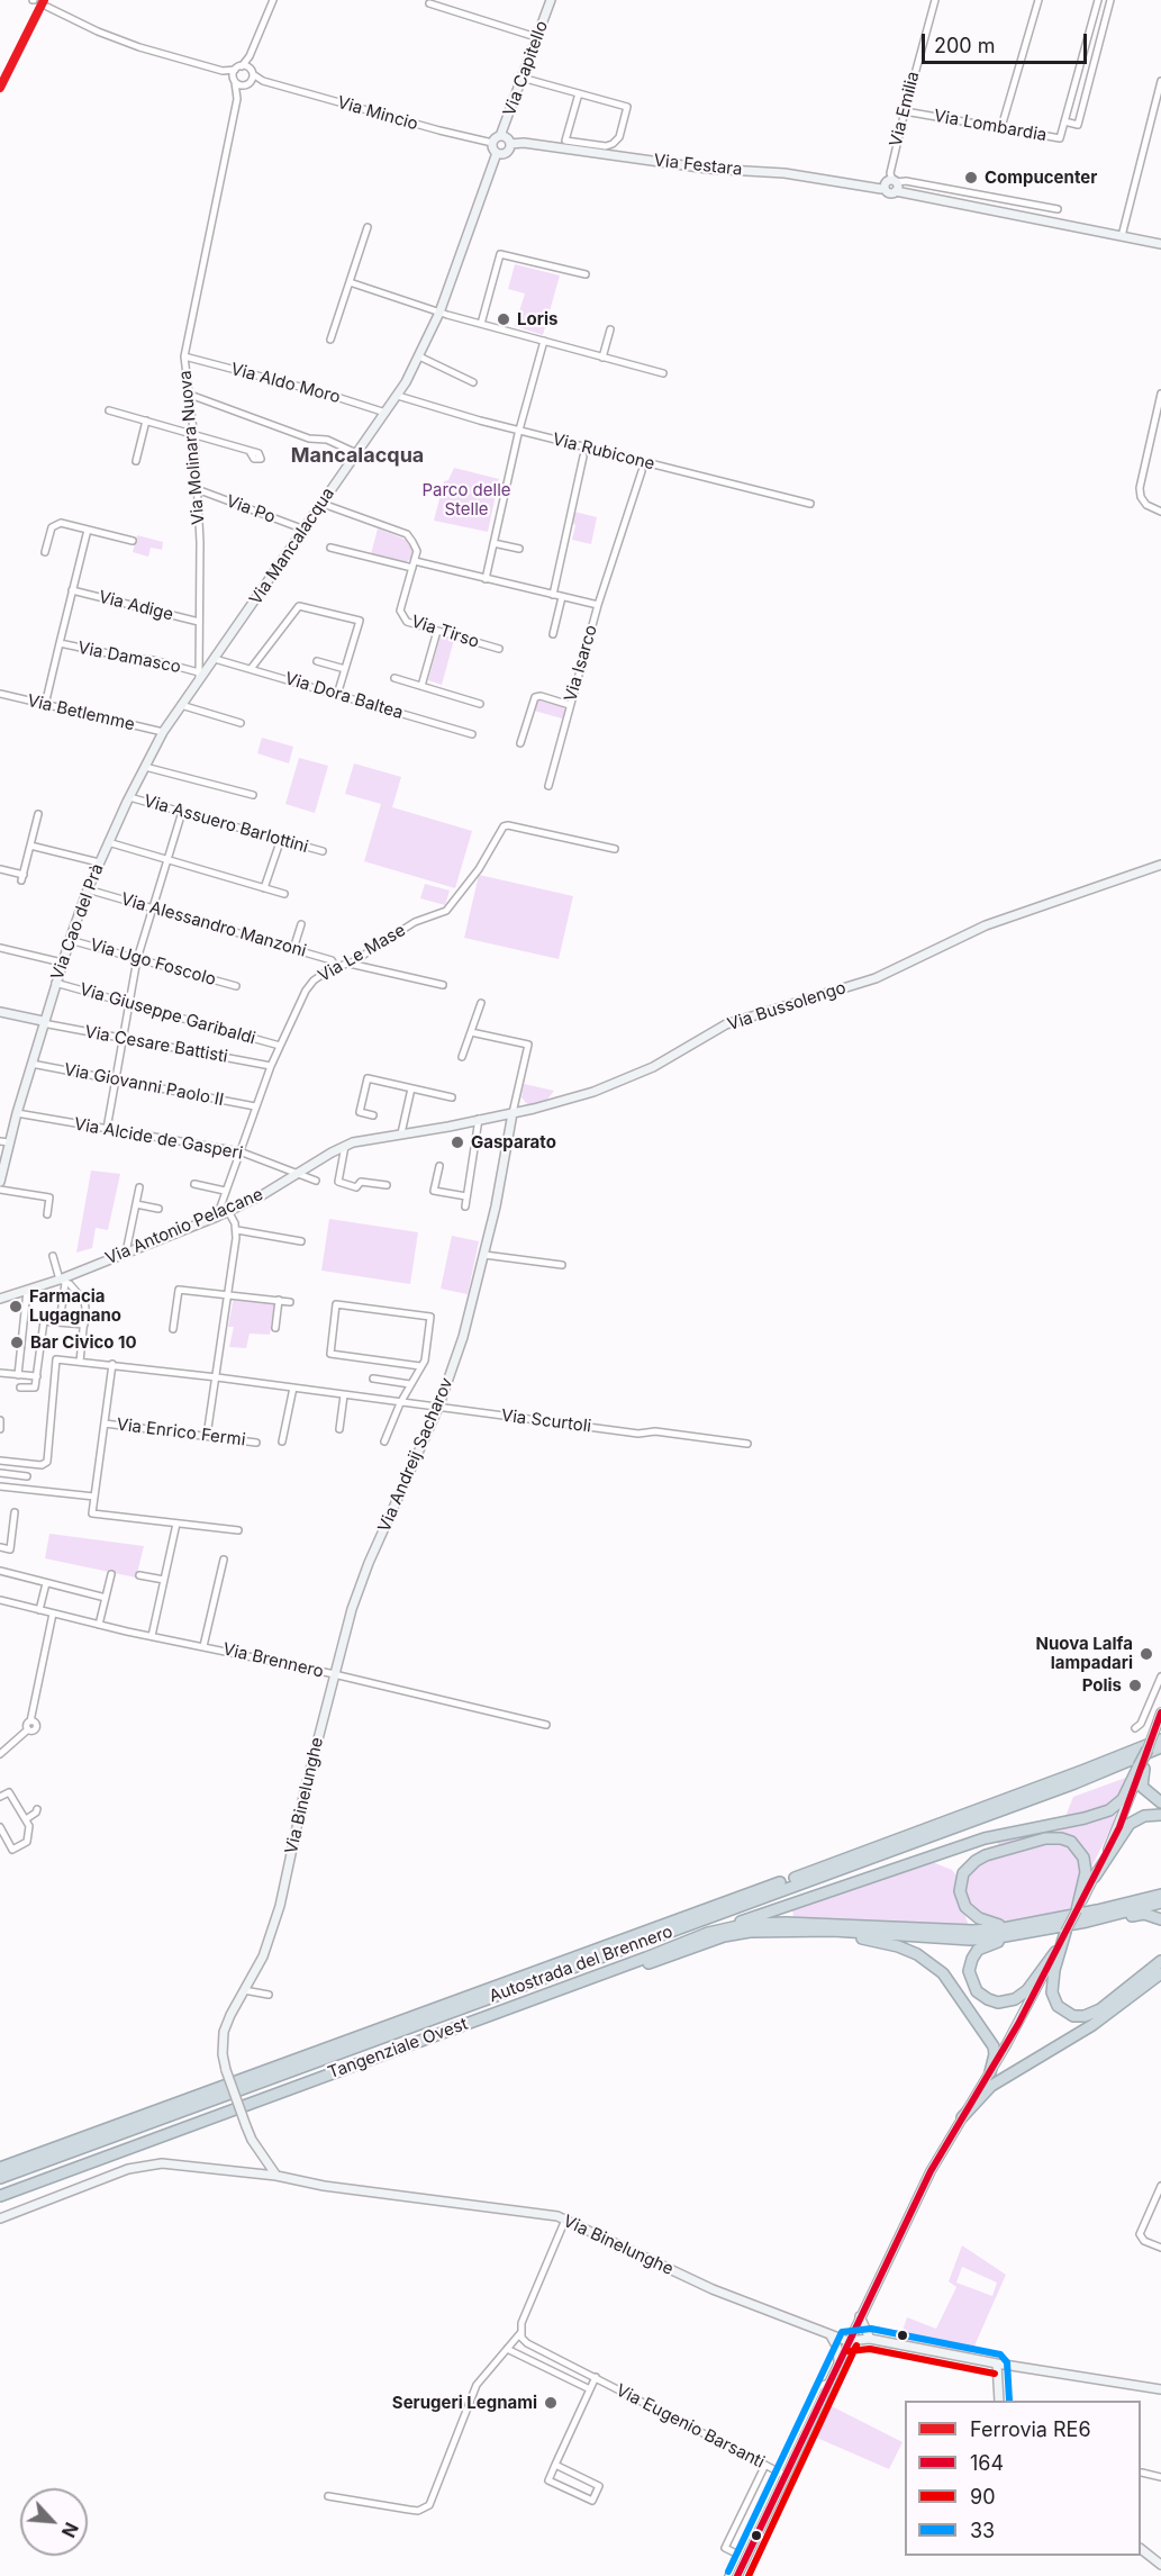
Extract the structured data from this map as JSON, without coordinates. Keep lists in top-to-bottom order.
{
  "streets": {
    "highway": ["Autostrada del Brennero", "Tangenziale Ovest"],
    "street": [
      "Via Capitello",
      "Via Emilia",
      "Via Mincio",
      "Via Lombardia",
      "Via Festara",
      "Via Aldo Moro",
      "Via Molinara Nuova",
      "Via Rubicone",
      "Via Po",
      "Via Mancalacqua",
      "Via Adige",
      "Via Tirso",
      "Via Damasco",
      "Via Isarco",
      "Via Dora Baltea",
      "Via Betlemme",
      "Via Assuero Barlottini",
      "Via Cao del Prà",
      "Via Alessandro Manzoni",
      "Via Le Mase",
      "Via Ugo Foscolo",
      "Via Bussolengo",
      "Via Giuseppe Garibaldi",
      "Via Cesare Battisti",
      "Via Giovanni Paolo II",
      "Via Alcide de Gasperi",
      "Via Antonio Pelacane",
      "Via Scurtoli",
      "Via Enrico Fermi",
      "Via Andreij Sacharov",
      "Via Brennero",
      "Via Binelunghe",
      "Via Eugenio Barsanti"
    ]
  },
  "crossings": [
    ["Via Capitello", "Via Mincio"],
    ["Via Capitello", "Via Festara"],
    ["Via Capitello", "Via Mancalacqua"],
    ["Via Emilia", "Via Lombardia"],
    ["Via Emilia", "Via Festara"],
    ["Via Mincio", "Via Festara"],
    ["Via Mincio", "Via Molinara Nuova"],
    ["Via Mincio", "Via Mancalacqua"],
    ["Via Festara", "Via Mancalacqua"],
    ["Via Aldo Moro", "Via Molinara Nuova"],
    ["Via Aldo Moro", "Via Mancalacqua"],
    ["Via Molinara Nuova", "Via Po"],
    ["Via Molinara Nuova", "Via Mancalacqua"],
    ["Via Molinara Nuova", "Via Adige"],
    ["Via Molinara Nuova", "Via Damasco"],
    ["Via Molinara Nuova", "Via Cao del Prà"],
    ["Via Rubicone", "Via Mancalacqua"],
    ["Via Po", "Via Mancalacqua"],
    ["Via Mancalacqua", "Via Damasco"],
    ["Via Mancalacqua", "Via Dora Baltea"],
    ["Via Mancalacqua", "Via Cao del Prà"],
    ["Via Adige", "Via Damasco"],
    ["Via Tirso", "Via Isarco"],
    ["Via Damasco", "Via Betlemme"],
    ["Via Damasco", "Via Cao del Prà"],
    ["Via Betlemme", "Via Cao del Prà"],
    ["Via Assuero Barlottini", "Via Cao del Prà"],
    ["Via Cao del Prà", "Via Alessandro Manzoni"],
    ["Via Cao del Prà", "Via Ugo Foscolo"],
    ["Via Cao del Prà", "Via Giuseppe Garibaldi"],
    ["Via Cao del Prà", "Via Cesare Battisti"],
    ["Via Cao del Prà", "Via Giovanni Paolo II"],
    ["Via Cao del Prà", "Via Alcide de Gasperi"],
    ["Via Alessandro Manzoni", "Via Le Mase"],
    ["Via Le Mase", "Via Giuseppe Garibaldi"],
    ["Via Bussolengo", "Via Antonio Pelacane"],
    ["Via Bussolengo", "Via Andreij Sacharov"],
    ["Via Alcide de Gasperi", "Via Antonio Pelacane"],
    ["Via Antonio Pelacane", "Via Andreij Sacharov"],
    ["Via Scurtoli", "Via Enrico Fermi"],
    ["Via Scurtoli", "Via Andreij Sacharov"],
    ["Via Andreij Sacharov", "Via Brennero"],
    ["Via Andreij Sacharov", "Via Binelunghe"],
    ["Via Brennero", "Via Binelunghe"]
  ],
  "districts": ["Mancalacqua"],
  "parks": ["Parco delle Stelle"],
  "places": [
    "Compucenter",
    "Loris",
    "Gasparato",
    "Farmacia Lugagnano",
    "Bar Civico 10",
    "Nuova Lalfa lampadari",
    "Polis",
    "Serugeri Legnami"
  ],
  "lines": [
    "rail line RE6",
    "transit line 164",
    "transit line 33",
    "transit line 90"
  ],
  "legend": [
    "Ferrovia RE6",
    "164",
    "90",
    "33"
  ],
  "scale_bar": "200 m",
  "north": "bottom right"
}
